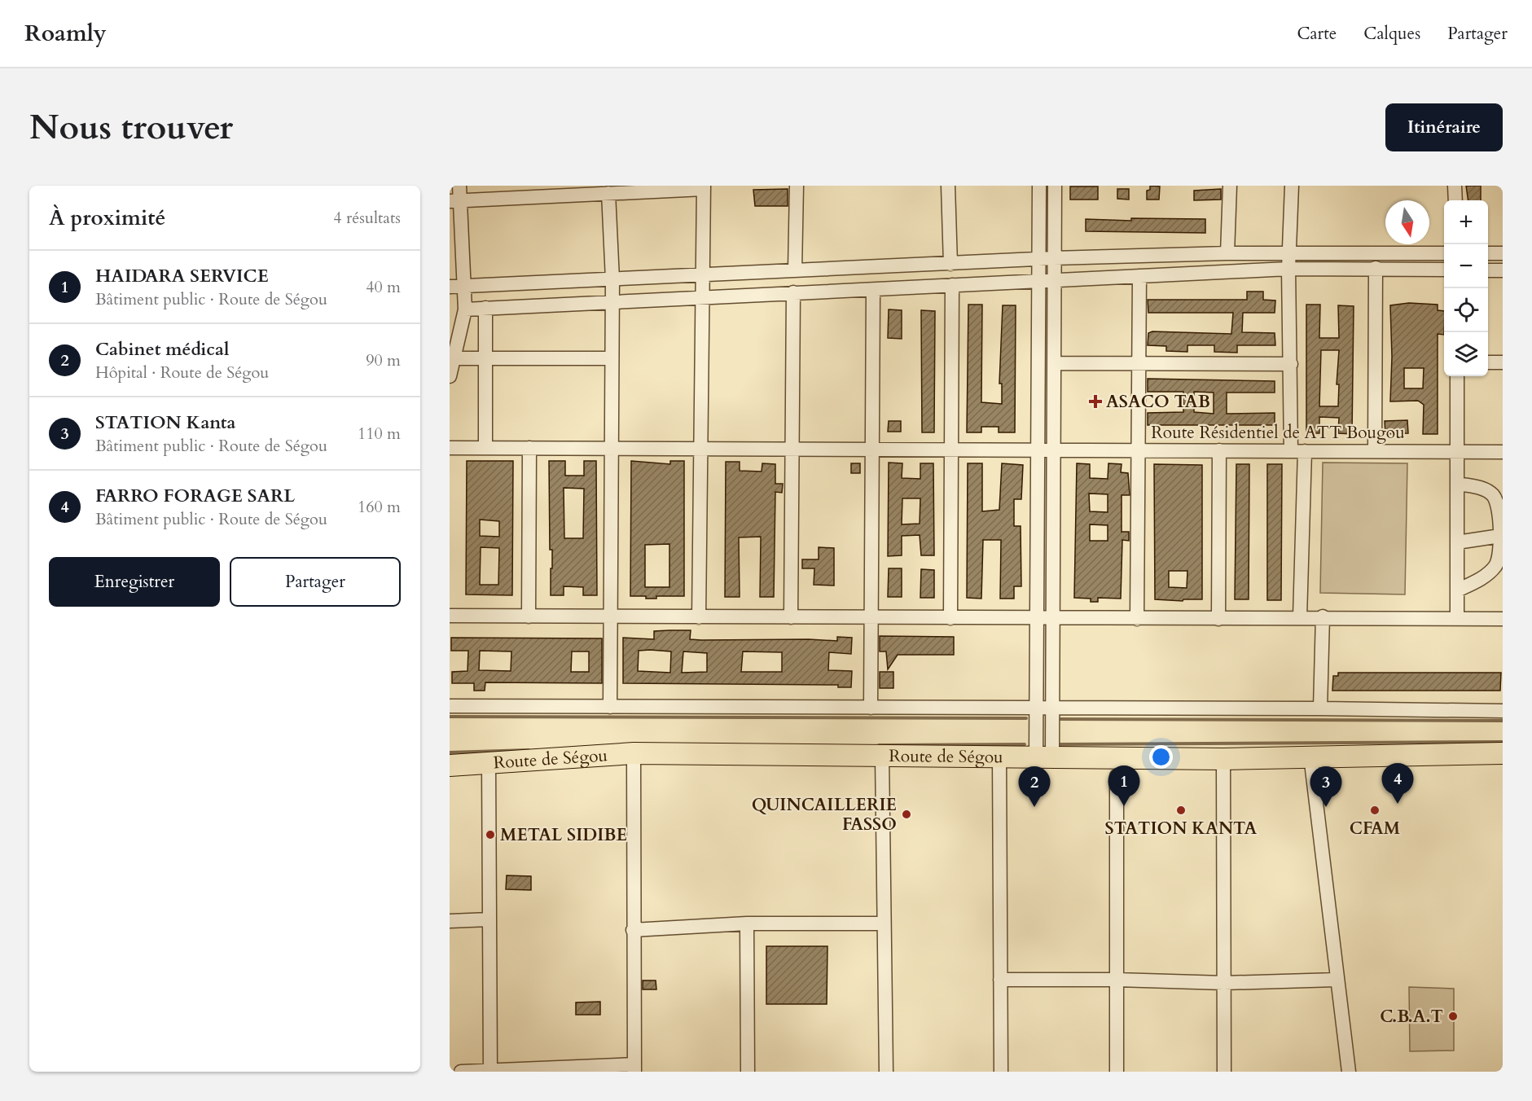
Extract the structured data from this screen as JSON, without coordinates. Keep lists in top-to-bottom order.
{
  "streets": {
    "highway": ["Route de Ségou"],
    "street": ["Route Résidentiel de ATT Bougou"]
  },
  "places": {
    "health": ["ASACO TAB"],
    "other": [
      "STATION KANTA",
      "CFAM",
      "QUINCAILLERIE FASSO",
      "METAL SIDIBE",
      "C.B.A.T"
    ]
  },
  "north": "bottom",
  "page": {
    "header": "Roamly",
    "nav": ["Carte", "Calques", "Partager"],
    "buttons": [
      "Itinéraire",
      ["Enregistrer", "Partager"]
    ],
    "title": "Nous trouver",
    "heading": ["À proximité", "4 résultats"],
    "map_buttons": ["+", "−"],
    "list": [
      {
        "mark": "1",
        "name": "HAIDARA SERVICE",
        "note": "Bâtiment public · Route de Ségou",
        "value": "40 m"
      },
      {
        "mark": "2",
        "name": "Cabinet médical",
        "note": "Hôpital · Route de Ségou",
        "value": "90 m"
      },
      {
        "mark": "3",
        "name": "STATION Kanta",
        "note": "Bâtiment public · Route de Ségou",
        "value": "110 m"
      },
      {
        "mark": "4",
        "name": "FARRO FORAGE SARL",
        "note": "Bâtiment public · Route de Ségou",
        "value": "160 m"
      }
    ],
    "pins": [
      "4",
      "1",
      "2",
      "3"
    ]
  }
}
